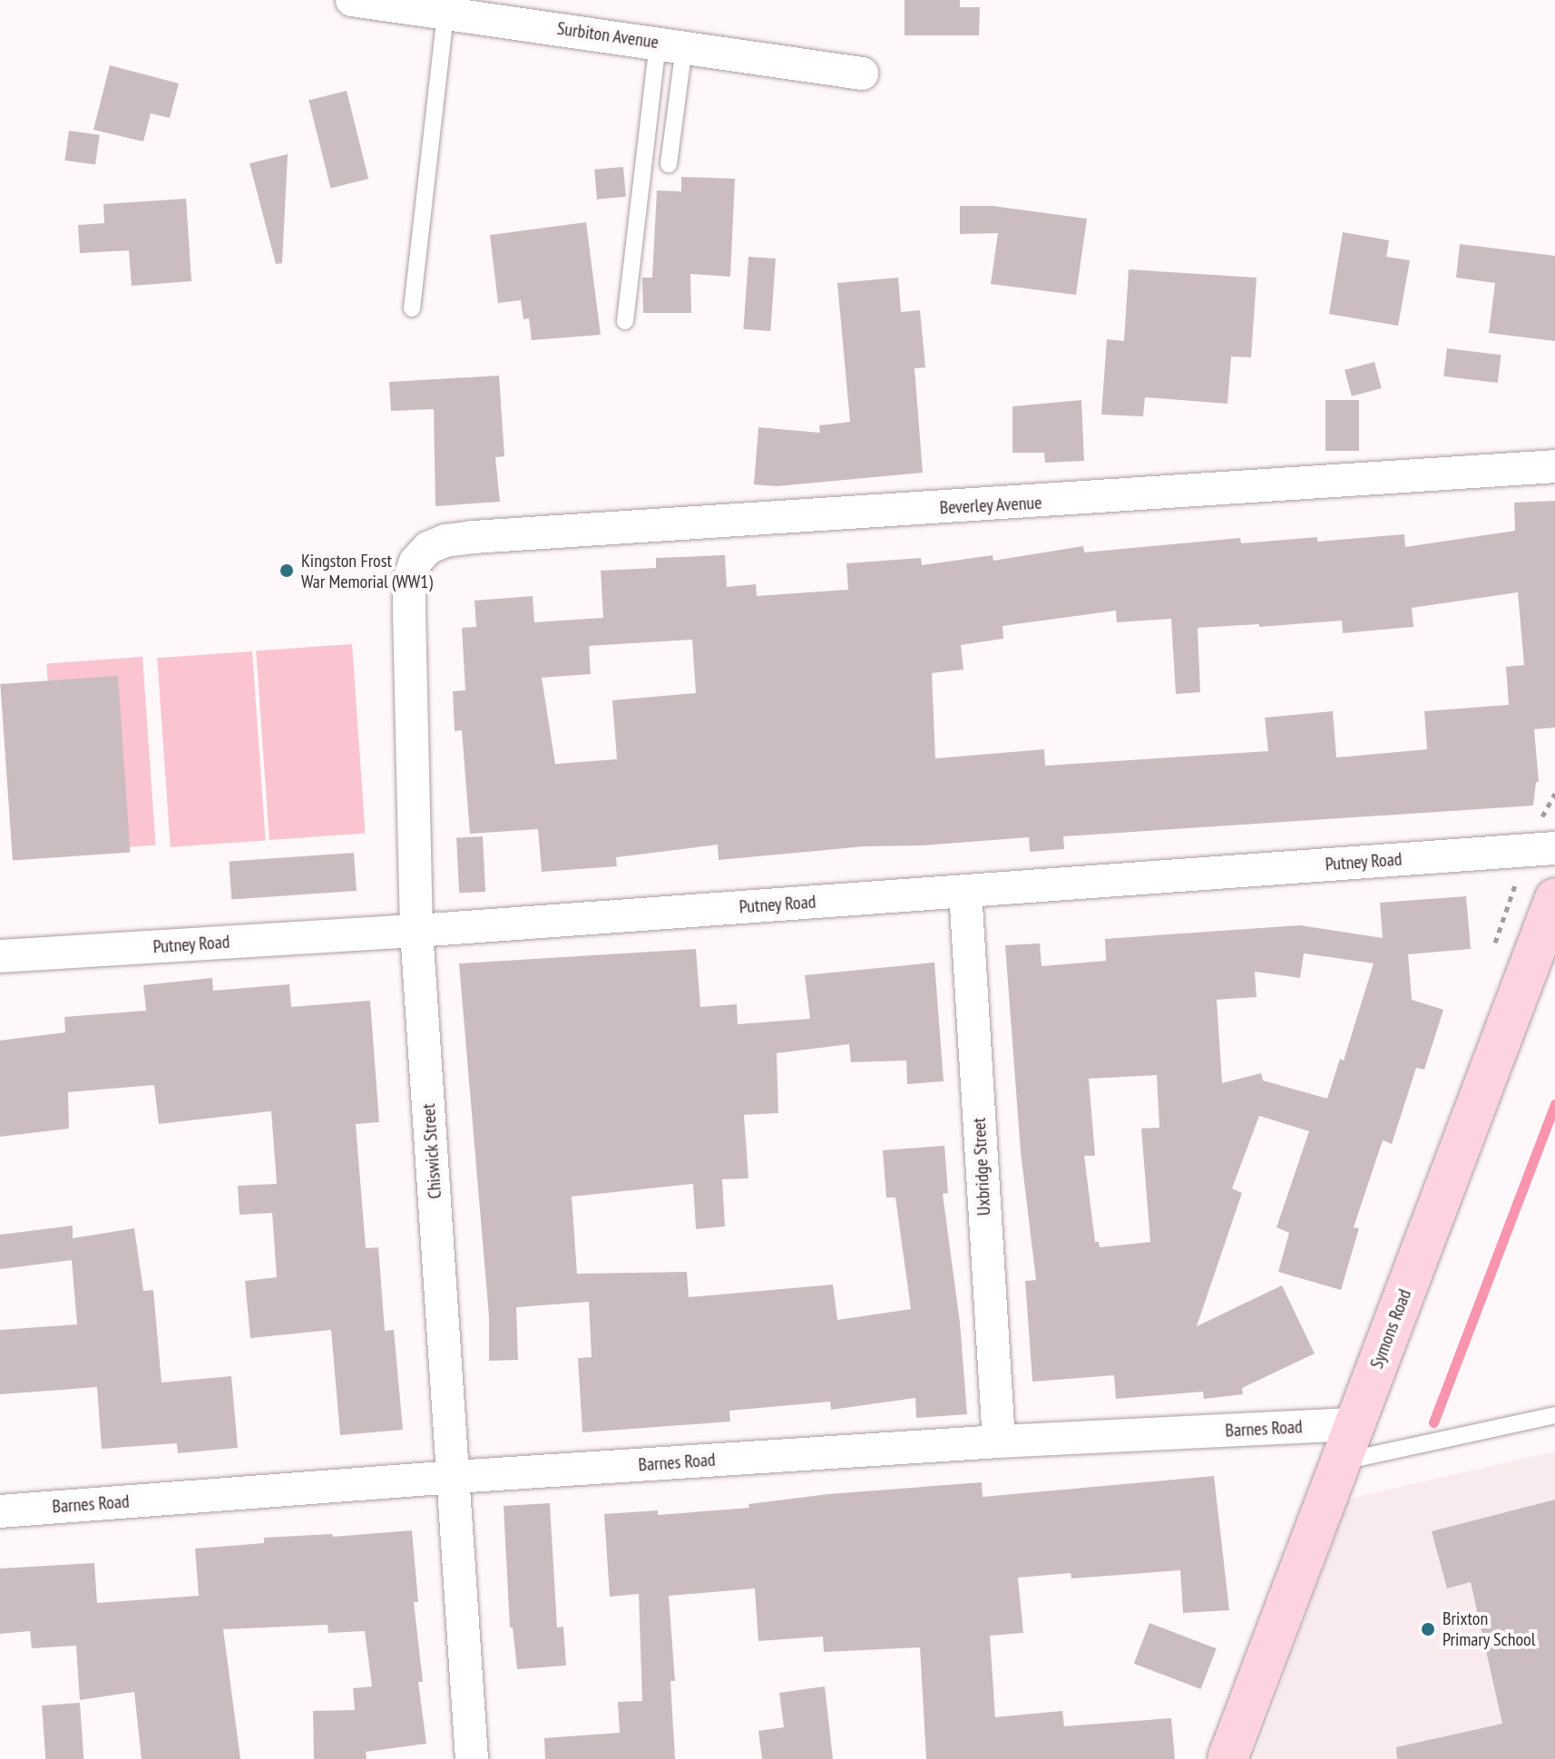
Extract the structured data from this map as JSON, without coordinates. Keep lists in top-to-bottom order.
{
  "streets": {
    "main road": ["Symons Road"],
    "street": [
      "Surbiton Avenue",
      "Beverley Avenue",
      "Putney Road",
      "Chiswick Street",
      "Uxbridge Street",
      "Barnes Road"
    ]
  },
  "crossings": [
    ["Beverley Avenue", "Chiswick Street"],
    ["Putney Road", "Chiswick Street"],
    ["Putney Road", "Uxbridge Street"],
    ["Chiswick Street", "Barnes Road"],
    ["Uxbridge Street", "Barnes Road"],
    ["Symons Road", "Barnes Road"]
  ],
  "places": ["Kingston Frost War Memorial (WW1)", "Brixton Primary School"]
}
